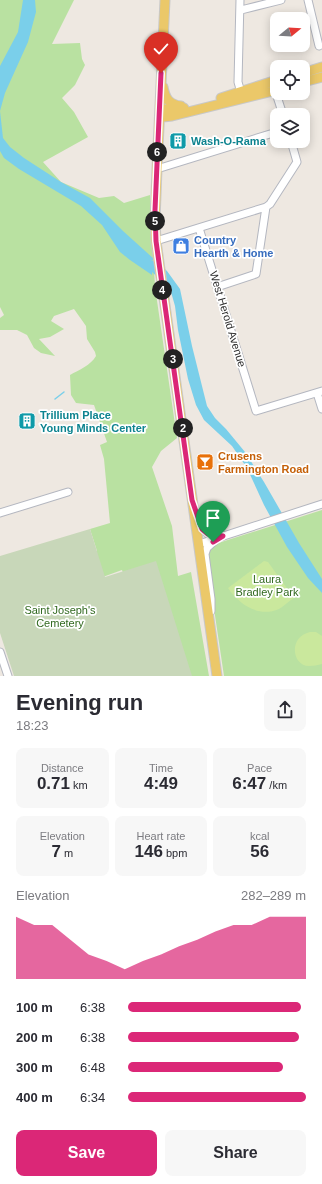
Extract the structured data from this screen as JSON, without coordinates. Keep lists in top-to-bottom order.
{
  "streets": {
    "street": ["West Herold Avenue"]
  },
  "parks": ["Laura Bradley Park", "Saint Joseph's Cemetery"],
  "places": {
    "building": ["Wash-O-Rama", "Trillium Place Young Minds Center"],
    "shop": ["Country Hearth & Home"],
    "bar": ["Crusens Farmington Road"]
  },
  "north": "right",
  "page": {
    "pins": [
      "6",
      "5",
      "4",
      "3",
      "2"
    ],
    "heading": ["Evening run", "18:23"],
    "stats": [
      ["Distance", "0.71 km"],
      ["Time", "4:49"],
      ["Pace", "6:47 /km"],
      ["Elevation", "7 m"],
      ["Heart rate", "146 bpm"],
      ["kcal", "56"]
    ],
    "chart": ["Elevation", "282–289 m"],
    "list": [
      {
        "name": "100 m",
        "note": "6:38"
      },
      {
        "name": "200 m",
        "note": "6:38"
      },
      {
        "name": "300 m",
        "note": "6:48"
      },
      {
        "name": "400 m",
        "note": "6:34"
      }
    ],
    "buttons": ["Save", "Share"]
  }
}
